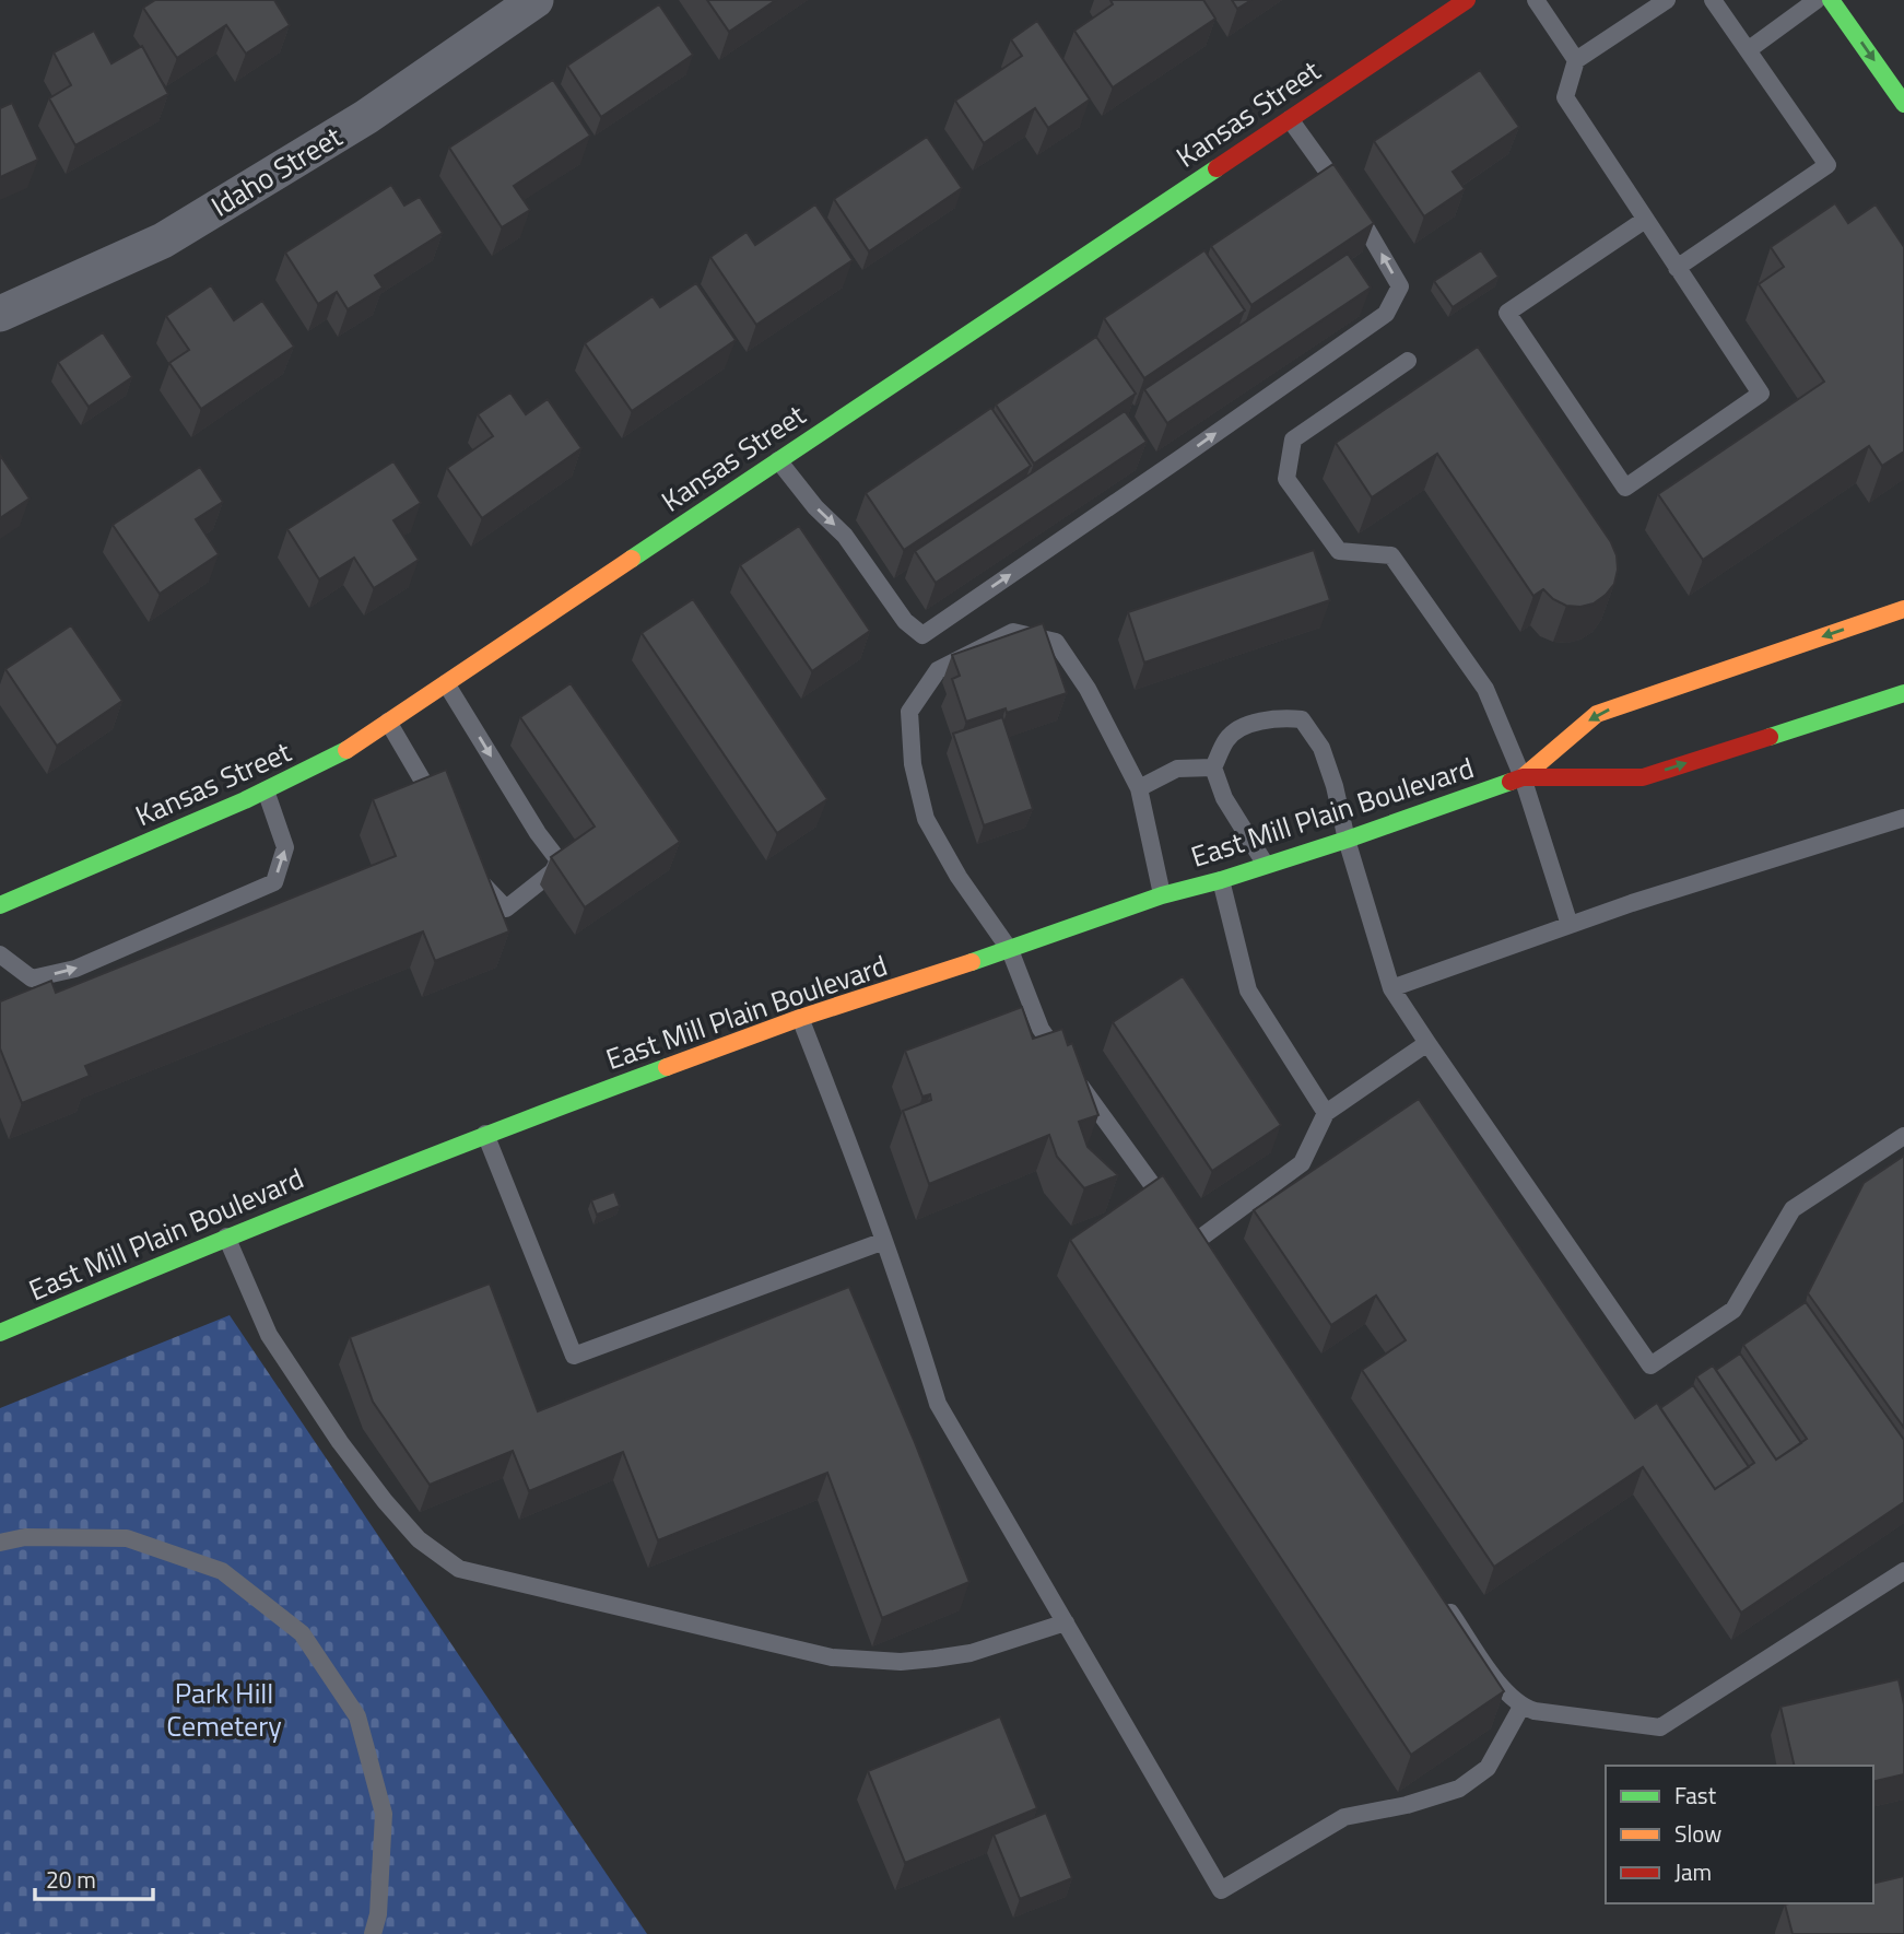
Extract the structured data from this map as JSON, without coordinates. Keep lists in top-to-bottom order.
{
  "streets": {
    "main road": ["Kansas Street", "East Mill Plain Boulevard"],
    "street": ["Idaho Street"]
  },
  "parks": ["Park Hill Cemetery"],
  "legend": ["Fast", "Slow", "Jam"],
  "scale_bar": "20 m"
}
